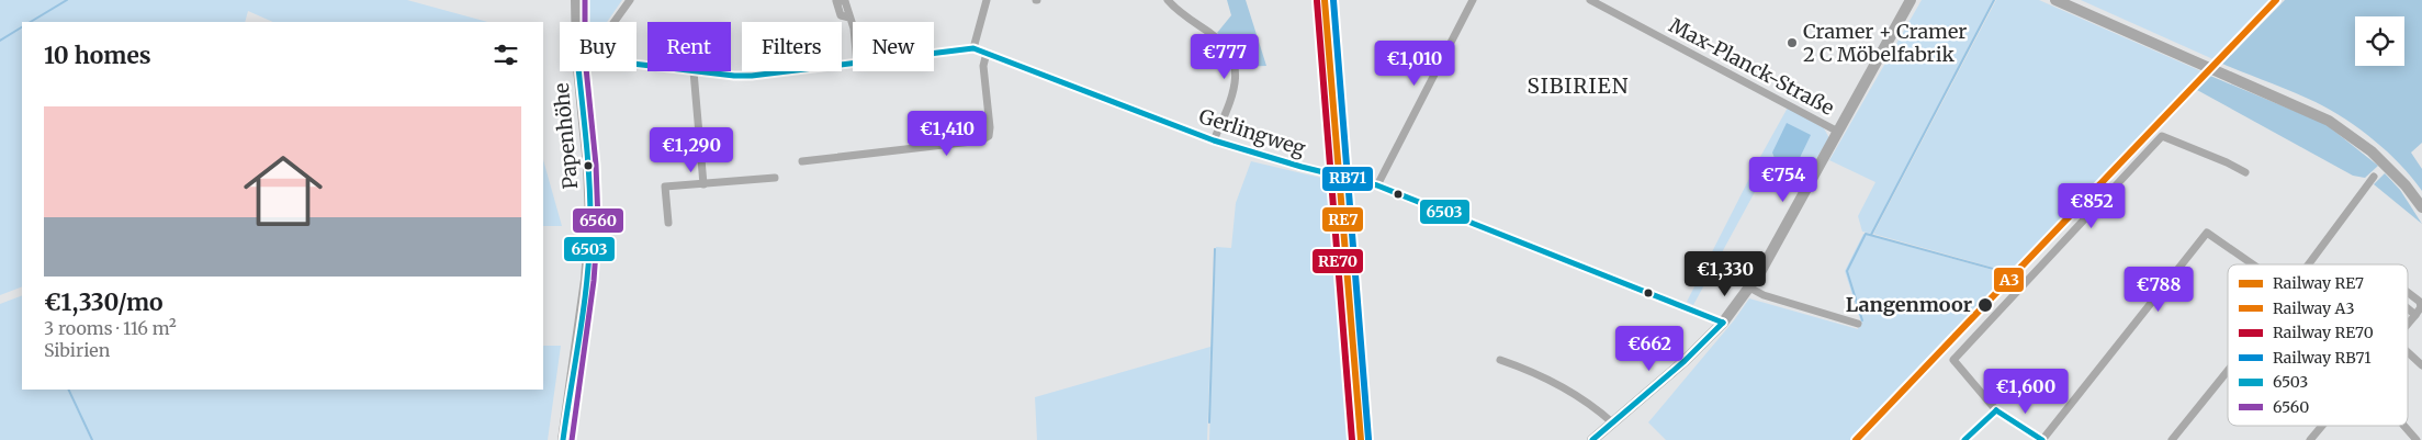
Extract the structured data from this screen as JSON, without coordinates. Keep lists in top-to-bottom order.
{
  "streets": {
    "main road": ["Papenhöhe"],
    "street": ["Max-Planck-Straße", "Gerlingweg"]
  },
  "districts": ["SIBIRIEN"],
  "places": ["Cramer + Cramer 2 C Möbelfabrik", "Langenmoor"],
  "lines": [
    "rail line RE7",
    "rail line A3",
    "rail line RB71",
    "transit line 6560",
    "rail line RE70",
    "transit line 6503"
  ],
  "legend": [
    "Railway RE7",
    "Railway A3",
    "Railway RE70",
    "Railway RB71",
    "6503",
    "6560"
  ],
  "page": {
    "chip": [
      "Buy",
      "Rent",
      "Filters",
      "New"
    ],
    "heading": "10 homes",
    "price": [
      "€777",
      "€1,010",
      "€1,410",
      "€1,290",
      "€754",
      "€852",
      "€1,330",
      "€788",
      "€662",
      "€1,600"
    ],
    "list": [
      {
        "name": "€1,330/mo",
        "note": "3 rooms · 116 m² · Sibirien"
      }
    ]
  }
}
